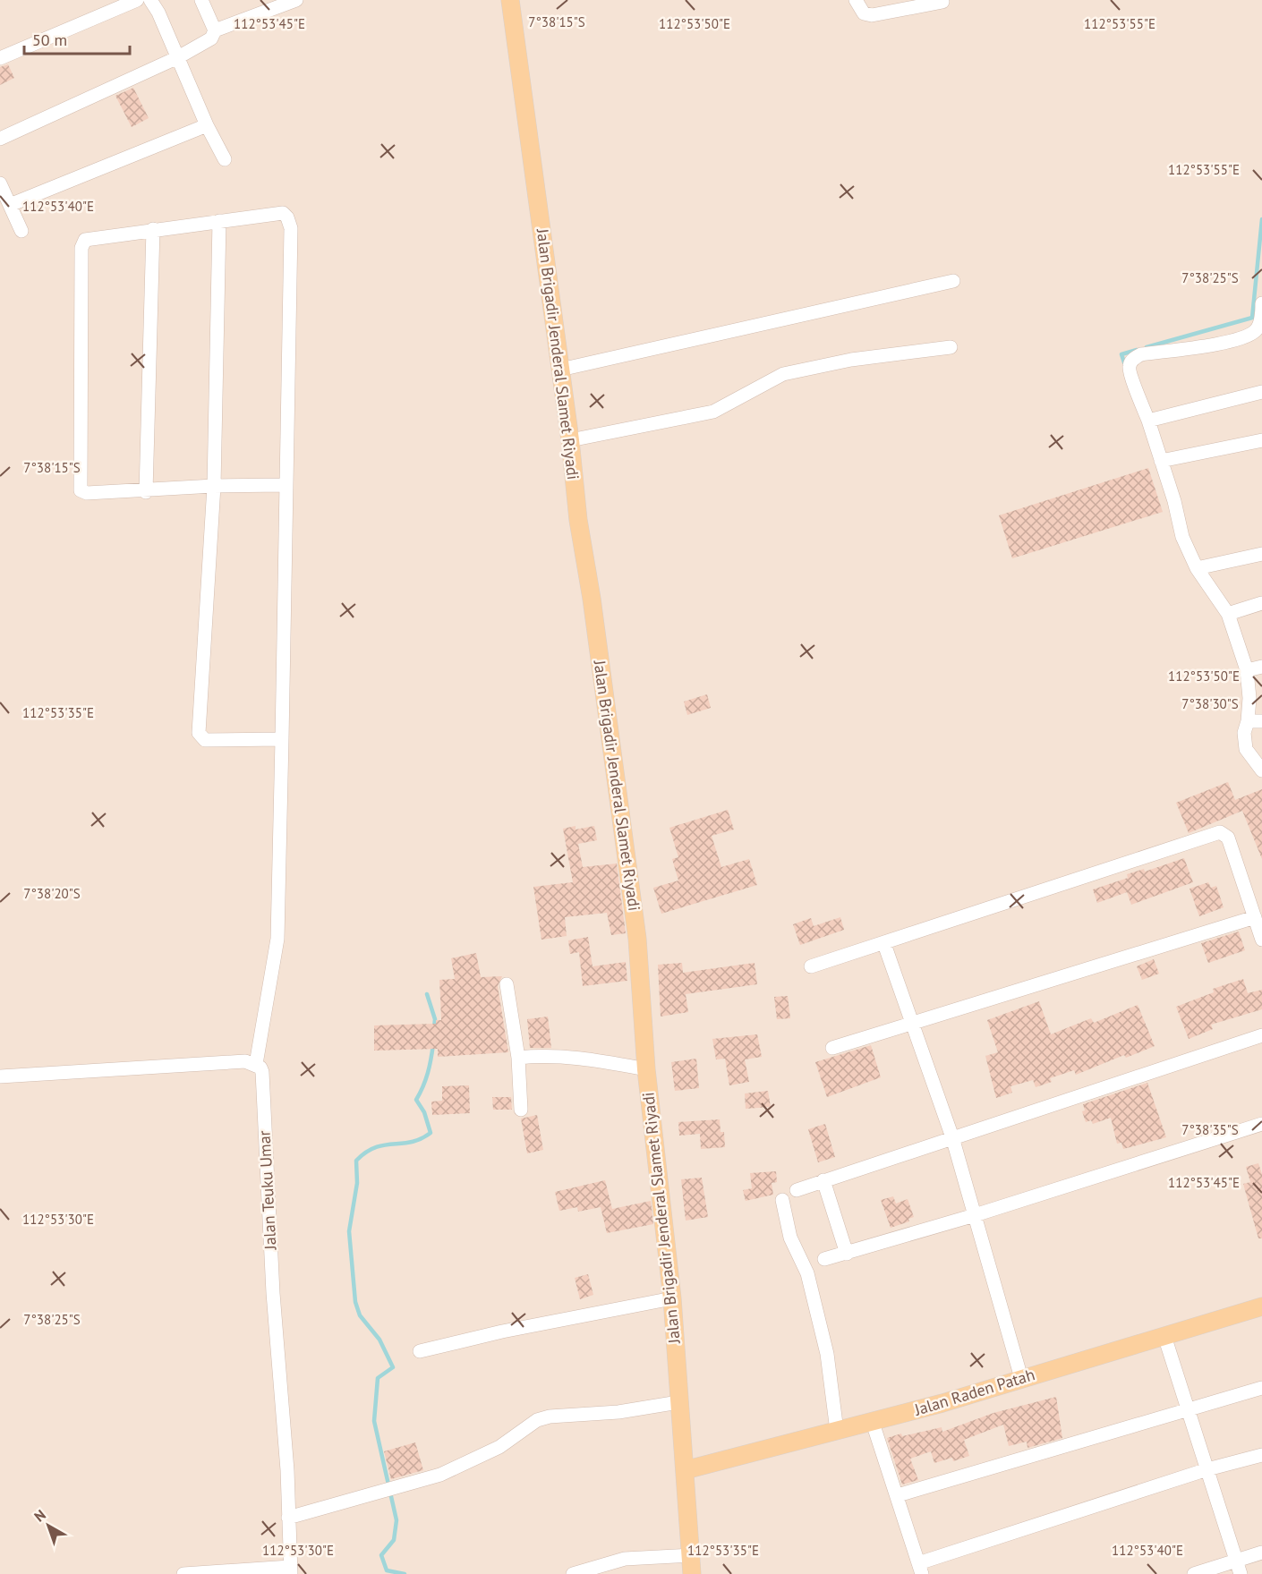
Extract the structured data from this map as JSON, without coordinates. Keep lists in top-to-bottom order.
{
  "streets": {
    "main road": ["Jalan Brigadir Jenderal Slamet Riyadi", "Jalan Raden Patah"],
    "street": ["Jalan Teuku Umar"]
  },
  "crossings": [
    ["Jalan Brigadir Jenderal Slamet Riyadi", "Jalan Raden Patah"]
  ],
  "scale_bar": "50 m",
  "north": "top left",
  "coordinates": [
    "7°38'15\"S",
    "112°53'45\"E",
    "112°53'55\"E",
    "112°53'50\"E",
    "112°53'40\"E",
    "7°38'25\"S",
    "7°38'30\"S",
    "112°53'35\"E",
    "7°38'20\"S",
    "7°38'35\"S",
    "112°53'30\"E"
  ]
}
